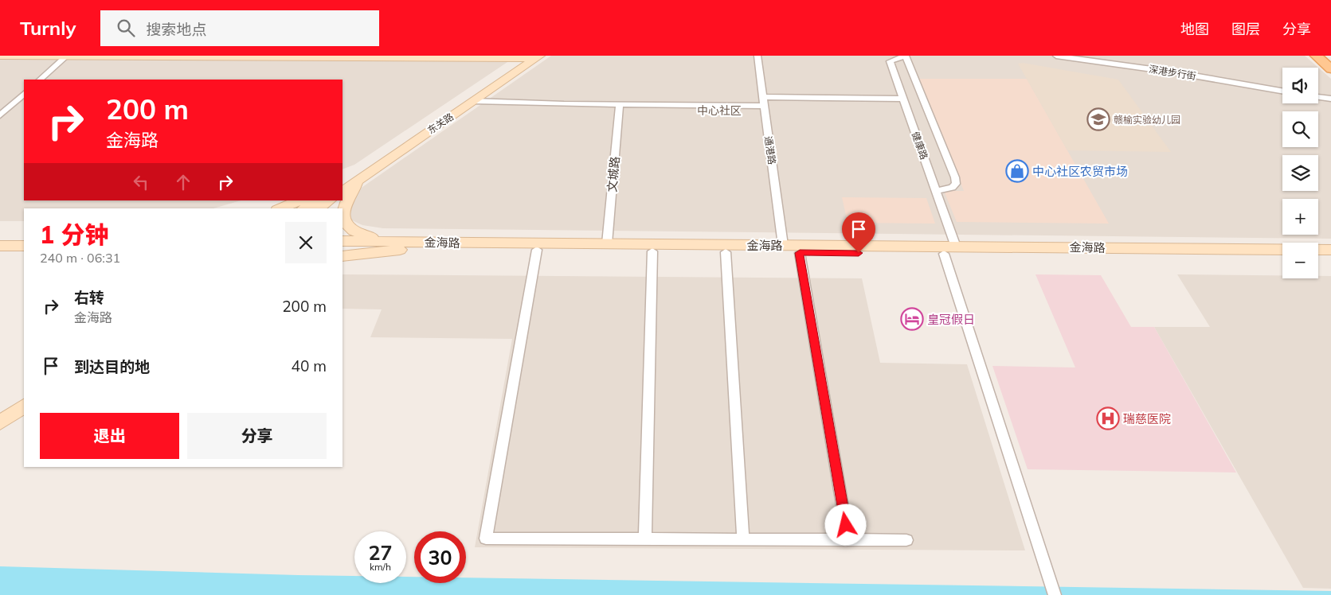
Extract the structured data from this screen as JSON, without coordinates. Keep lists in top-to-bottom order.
{
  "streets": {
    "main road": ["东关路", "金海路"],
    "street": [
      "深港步行街",
      "健康路",
      "通港路",
      "文城路"
    ]
  },
  "crossings": [
    ["健康路", "金海路"],
    ["通港路", "金海路"],
    ["文城路", "金海路"]
  ],
  "districts": ["中心社区"],
  "places": {
    "school or university": ["赣榆实验幼儿园"],
    "shop": ["中心社区农贸市场"],
    "hotel": ["皇冠假日"],
    "hospital": ["瑞慈医院"]
  },
  "page": {
    "header": "Turnly",
    "search": "搜索地点",
    "nav": ["地图", "图层", "分享"],
    "map_buttons": ["+", "−"],
    "turn": ["200 m", "金海路"],
    "heading": ["1 分钟", "240 m · 06:31"],
    "list": [
      {
        "name": "右转",
        "note": "金海路",
        "value": "200 m"
      },
      {
        "name": "到达目的地",
        "value": "40 m"
      }
    ],
    "buttons": ["退出", "分享"],
    "speed": "27 km/h",
    "limit": "30"
  }
}
